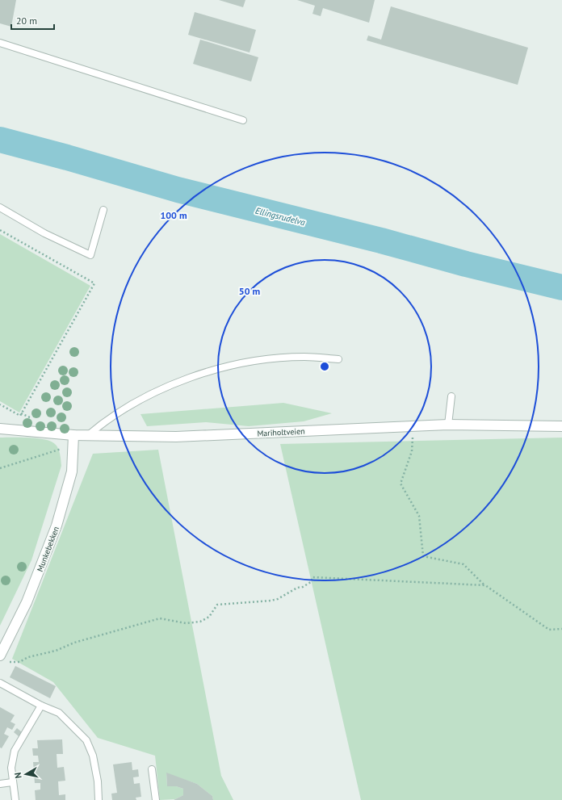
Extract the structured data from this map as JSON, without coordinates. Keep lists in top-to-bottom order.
{
  "streets": {
    "street": ["Mariholtveien", "Munkebekken"]
  },
  "crossings": [
    ["Mariholtveien", "Munkebekken"]
  ],
  "water": ["Ellingsrudelva"],
  "scale_bar": "20 m",
  "north": "left",
  "rings": ["100 m", "50 m"]
}
